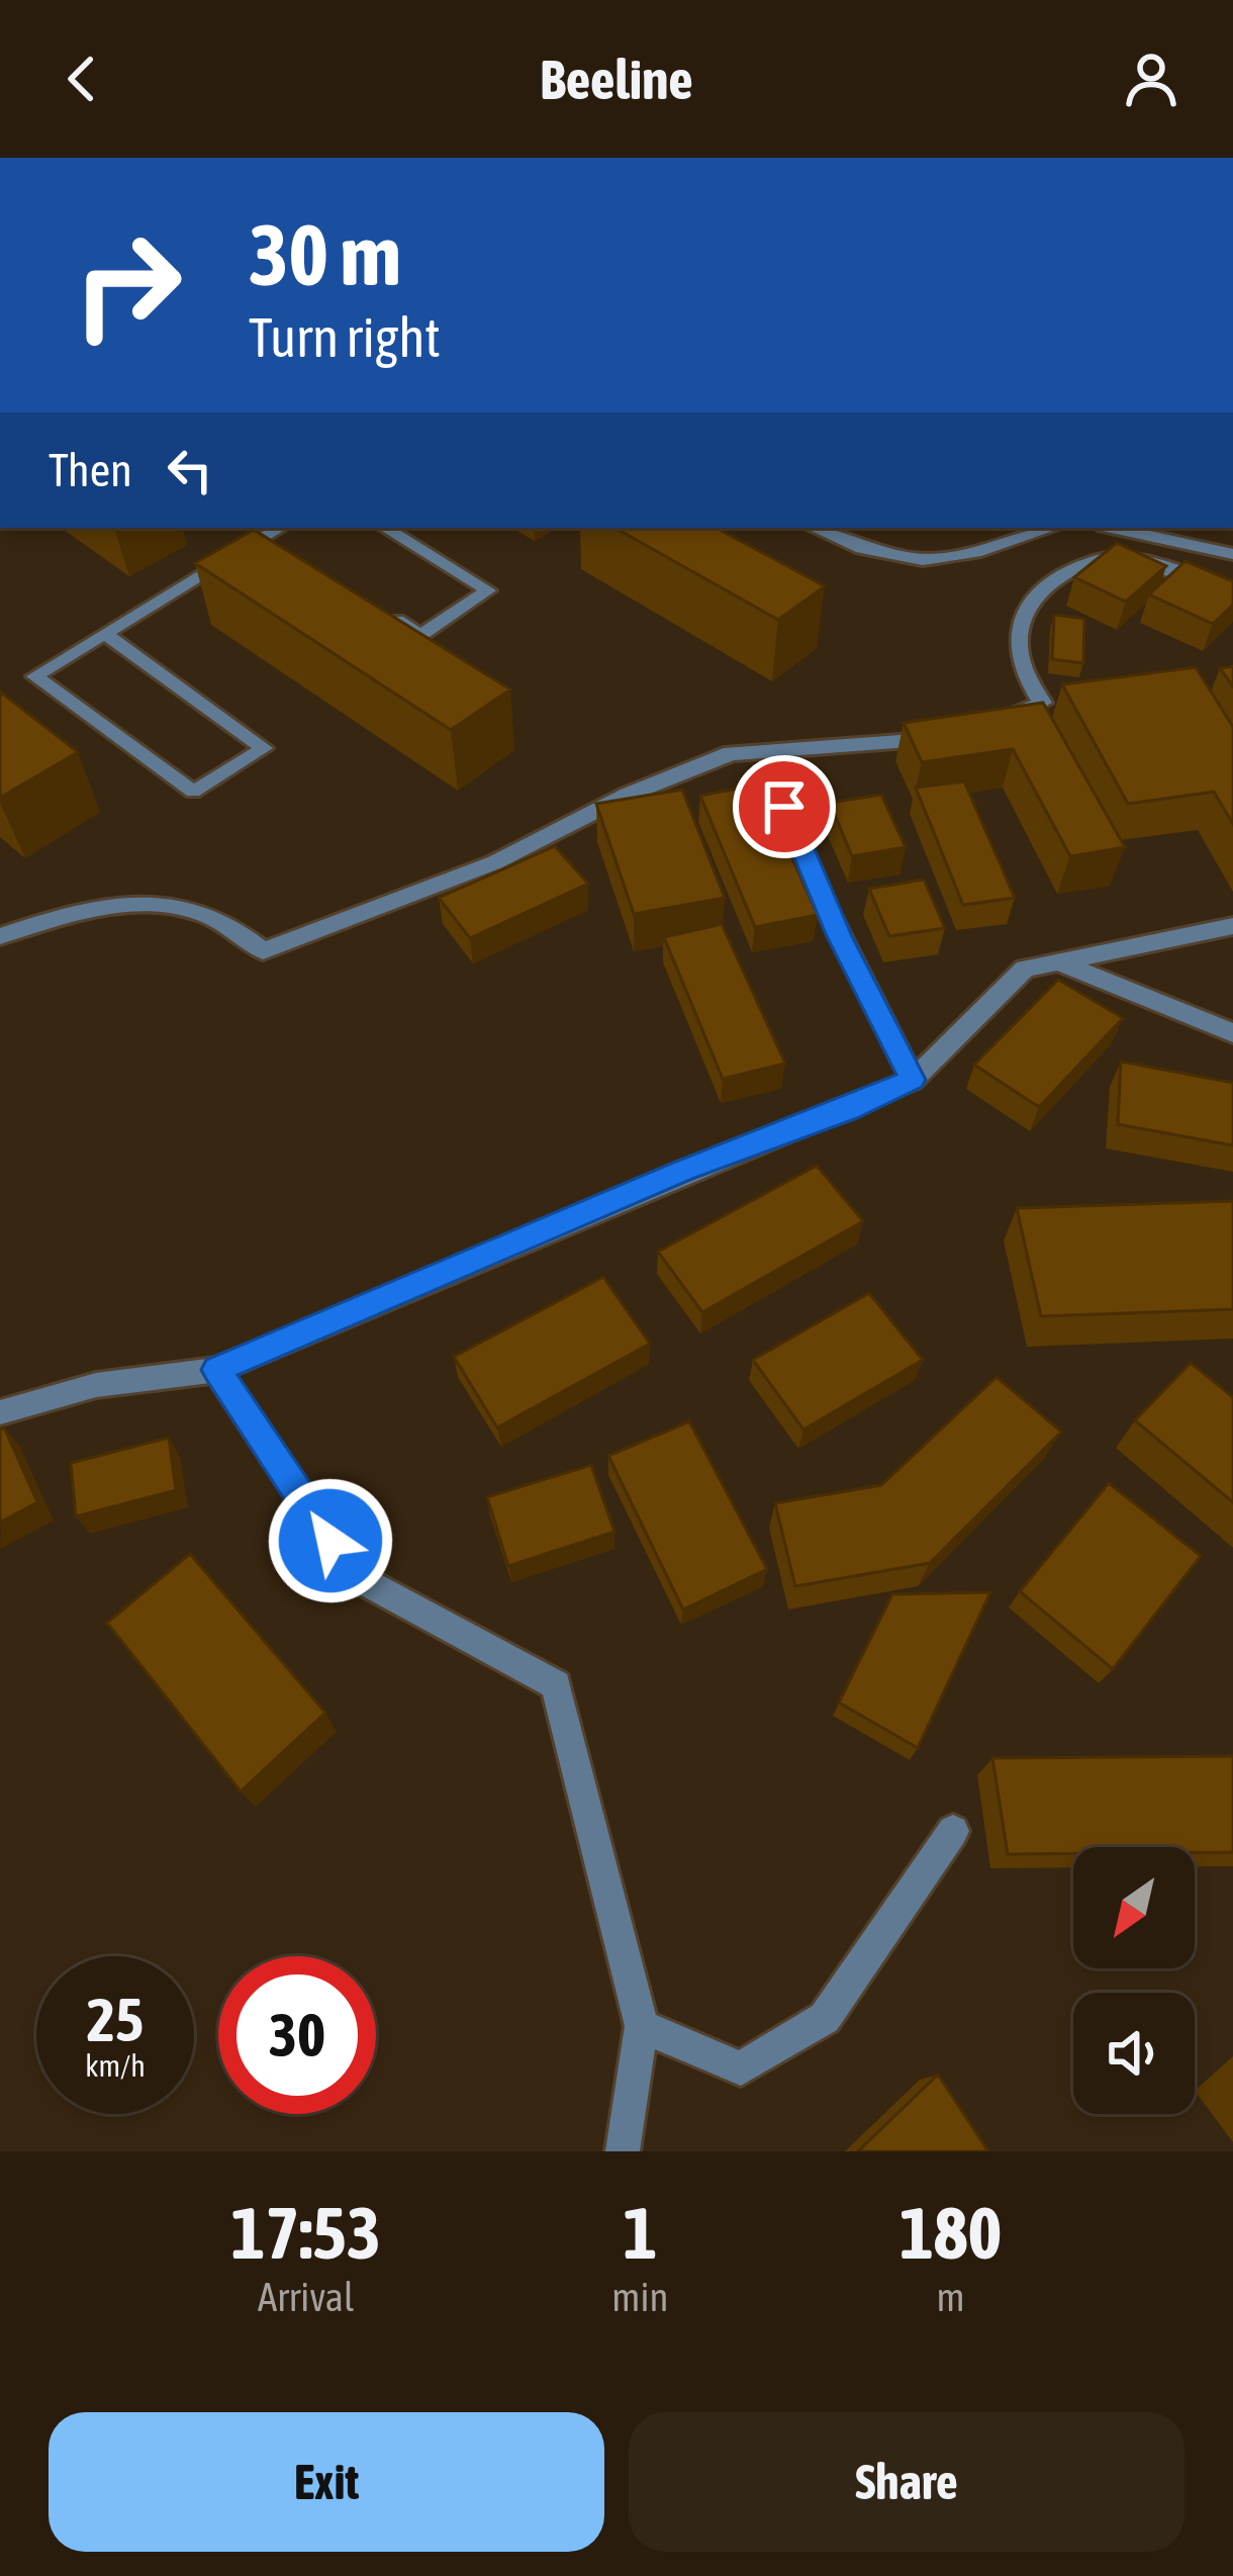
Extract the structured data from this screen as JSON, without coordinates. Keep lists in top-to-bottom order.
{
  "north": "bottom left",
  "page": {
    "header": "Beeline",
    "turn": ["30 m", "Turn right"],
    "then": "Then",
    "speed": "25 km/h",
    "limit": "30",
    "eta": [
      "17:53",
      "Arrival",
      "1",
      "min",
      "180",
      "m"
    ],
    "buttons": ["Exit", "Share"]
  }
}
